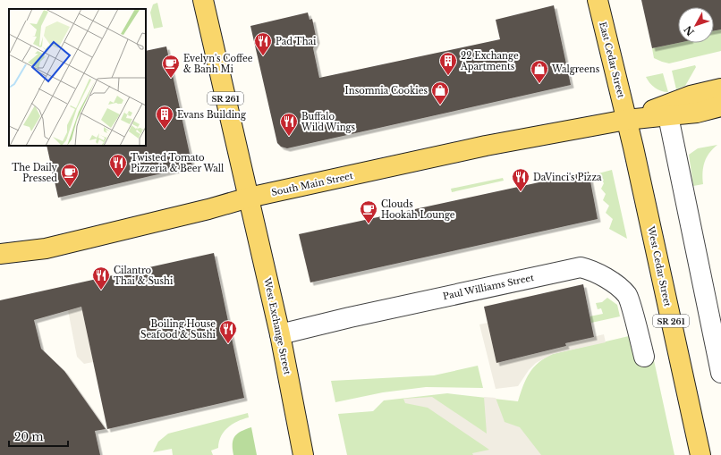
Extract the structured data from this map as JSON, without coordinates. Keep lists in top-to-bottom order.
{
  "streets": {
    "main road": [
      "East Cedar Street",
      "SR 261",
      "South Main Street",
      "West Cedar Street",
      "West Exchange Street"
    ],
    "street": ["Paul Williams Street"]
  },
  "crossings": [
    ["East Cedar Street", "South Main Street"],
    ["East Cedar Street", "West Cedar Street"],
    ["SR 261", "South Main Street"],
    ["SR 261", "West Exchange Street"],
    ["South Main Street", "West Cedar Street"],
    ["South Main Street", "West Exchange Street"],
    ["Paul Williams Street", "West Exchange Street"]
  ],
  "places": {
    "restaurant": [
      "Pad Thai",
      "Buffalo Wild Wings",
      "Twisted Tomato Pizzeria & Beer Wall",
      "DaVinci's Pizza",
      "Cilantro Thai & Sushi",
      "Boiling House Seafood & Sushi"
    ],
    "building": ["22 Exchange Apartments", "Evans Building"],
    "cafe": ["Evelyn's Coffee & Banh Mi", "The Daily Pressed", "Clouds Hookah Lounge"],
    "shop": ["Walgreens", "Insomnia Cookies"]
  },
  "scale_bar": "20 m",
  "north": "bottom left"
}
